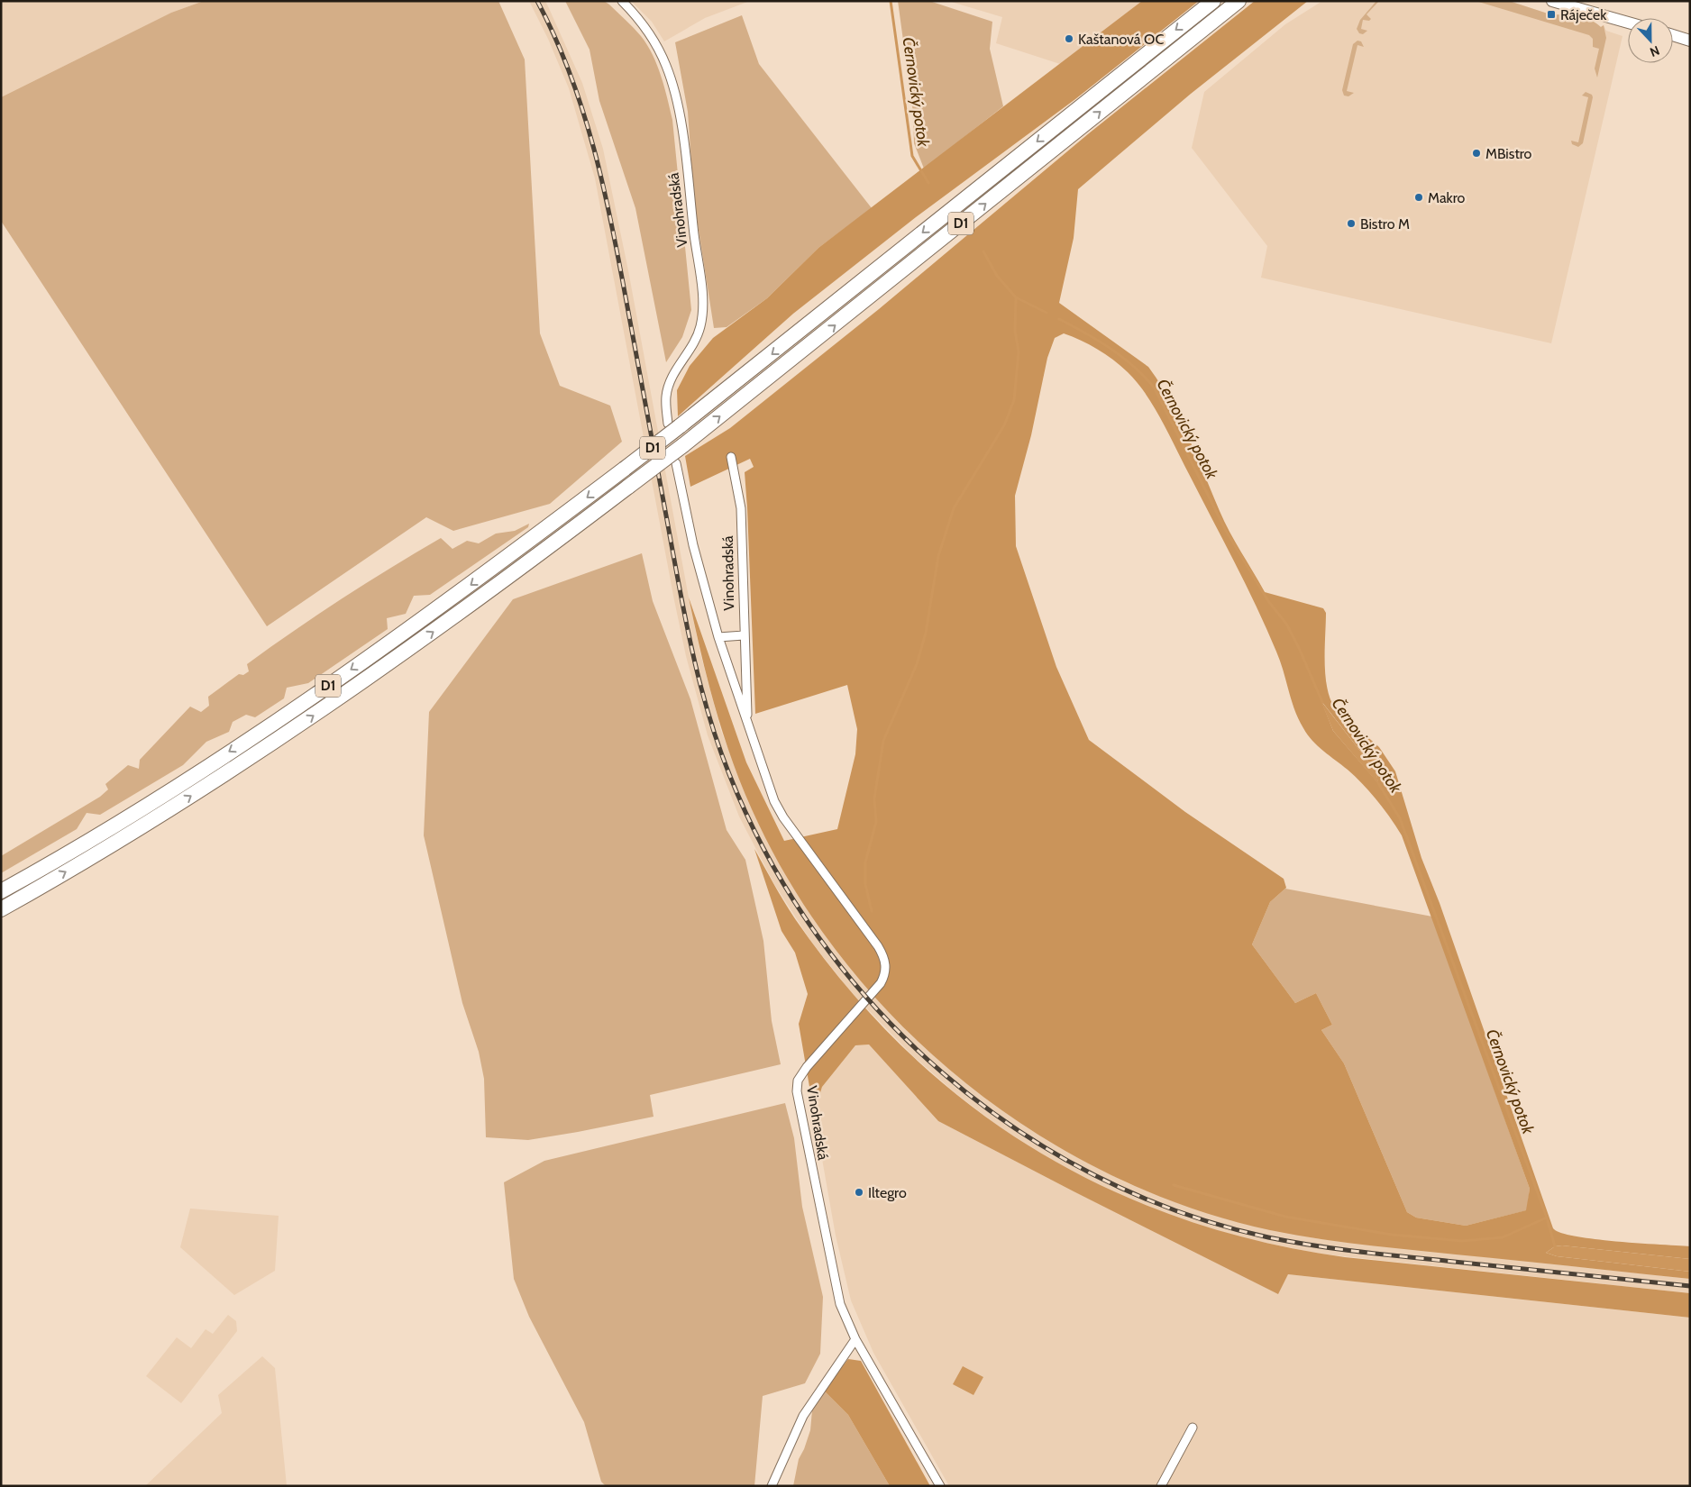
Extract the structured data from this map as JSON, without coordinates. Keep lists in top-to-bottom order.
{
  "streets": {
    "highway": ["D1"],
    "street": ["Vinohradská"]
  },
  "crossings": [
    ["Vinohradská", "D1"]
  ],
  "water": ["Černovický potok"],
  "places": {
    "transit": ["Ráječek"],
    "other": [
      "Kaštanová OC",
      "MBistro",
      "Makro",
      "Bistro M",
      "Iltegro"
    ]
  },
  "north": "bottom"
}
